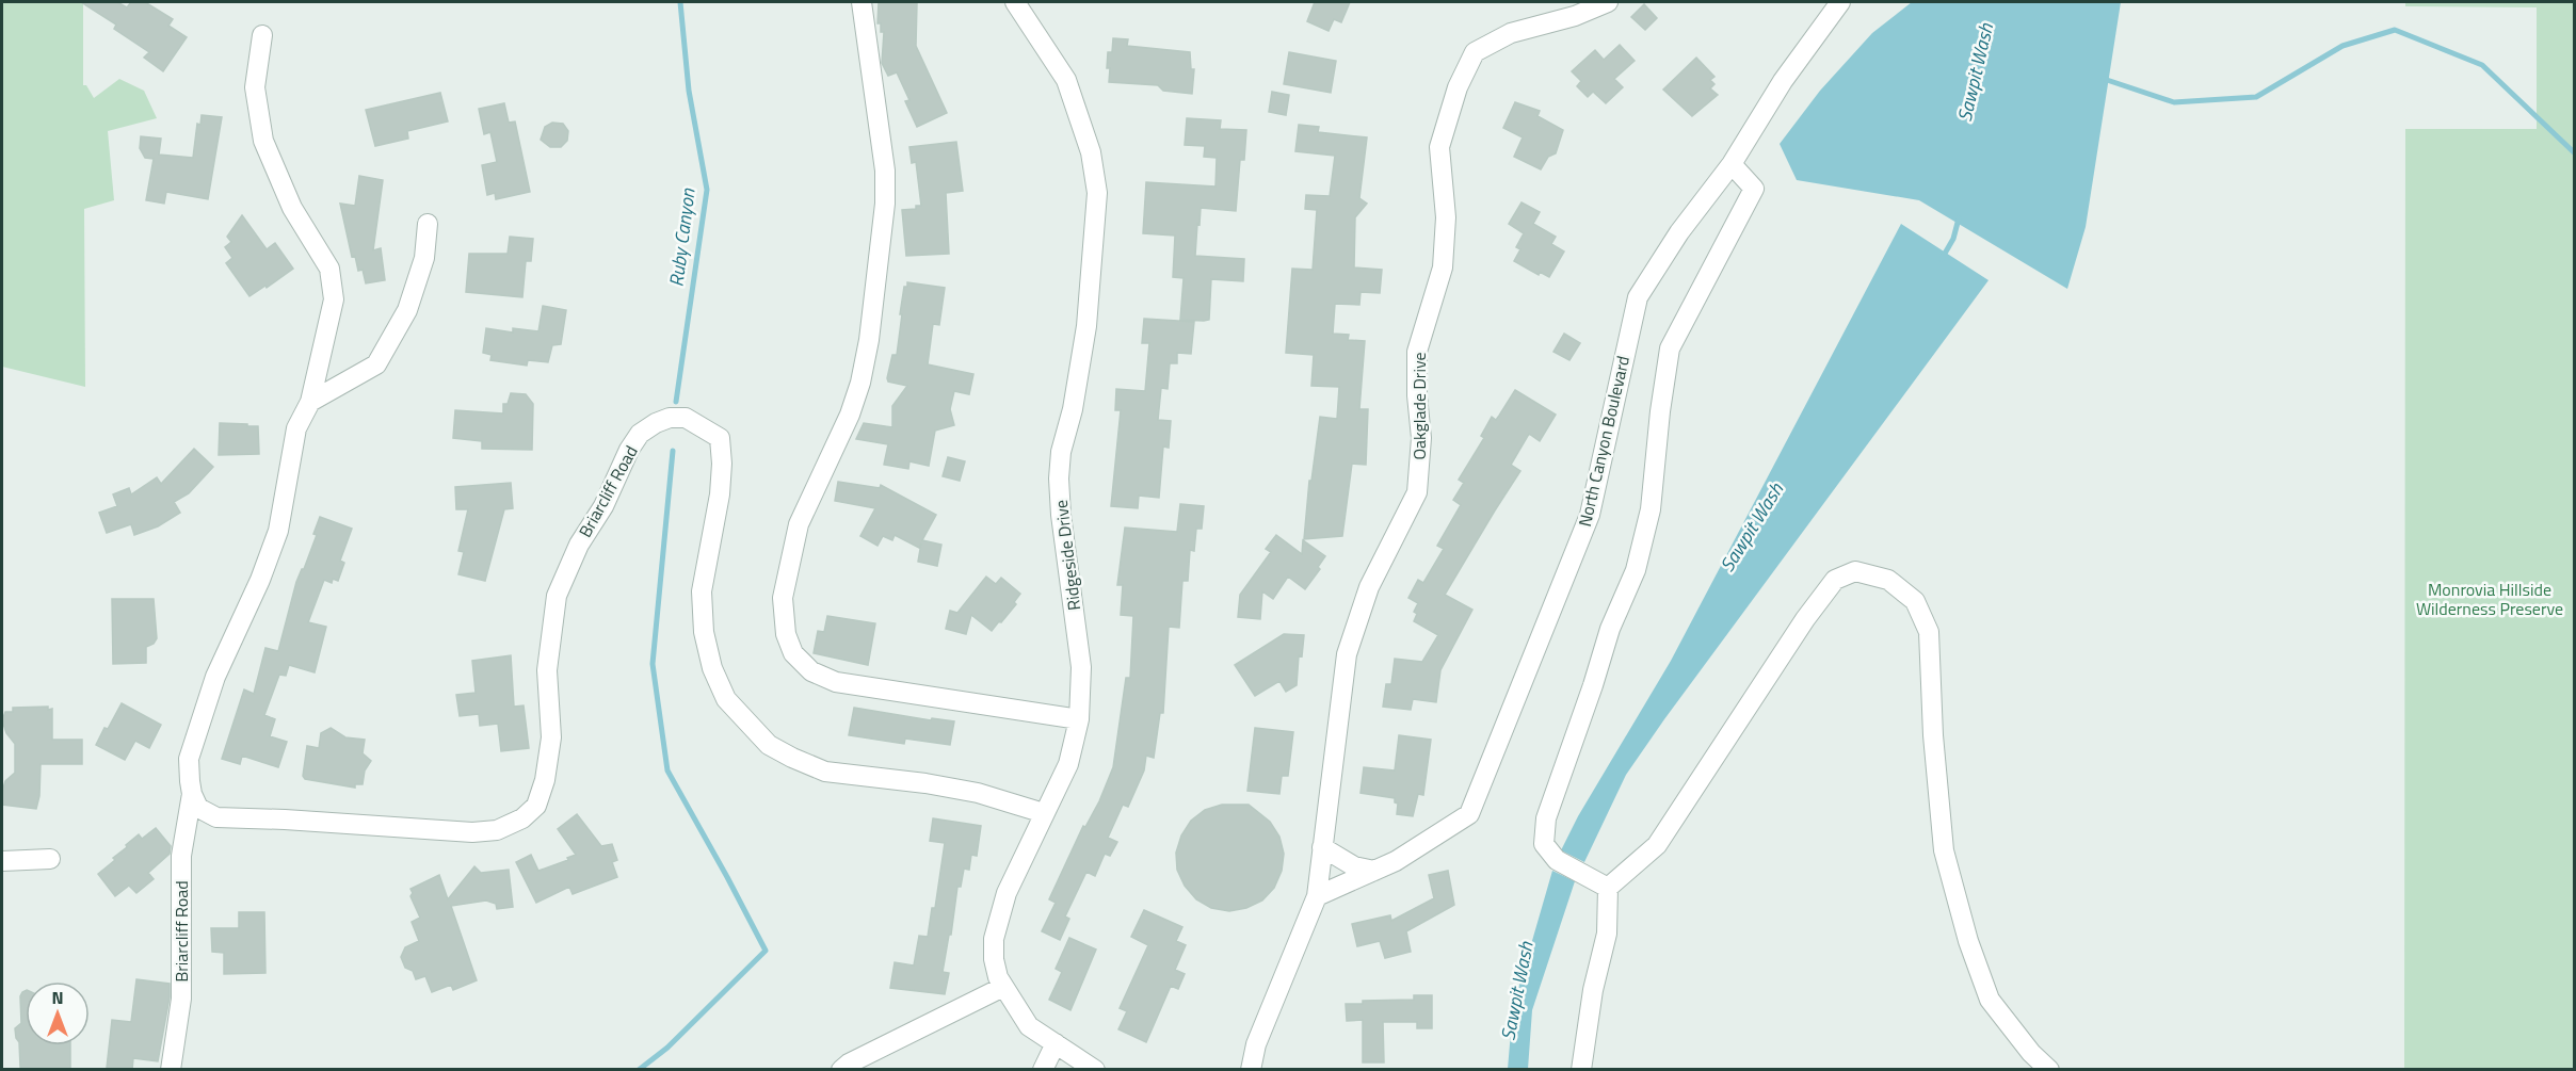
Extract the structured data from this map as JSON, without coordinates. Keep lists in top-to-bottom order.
{
  "streets": {
    "street": [
      "Oakglade Drive",
      "North Canyon Boulevard",
      "Briarcliff Road",
      "Ridgeside Drive"
    ]
  },
  "crossings": [
    ["Oakglade Drive", "North Canyon Boulevard"],
    ["Briarcliff Road", "Ridgeside Drive"]
  ],
  "water": ["Sawpit Wash", "Ruby Canyon"],
  "parks": ["Monrovia Hillside Wilderness Preserve"],
  "north": "top"
}
